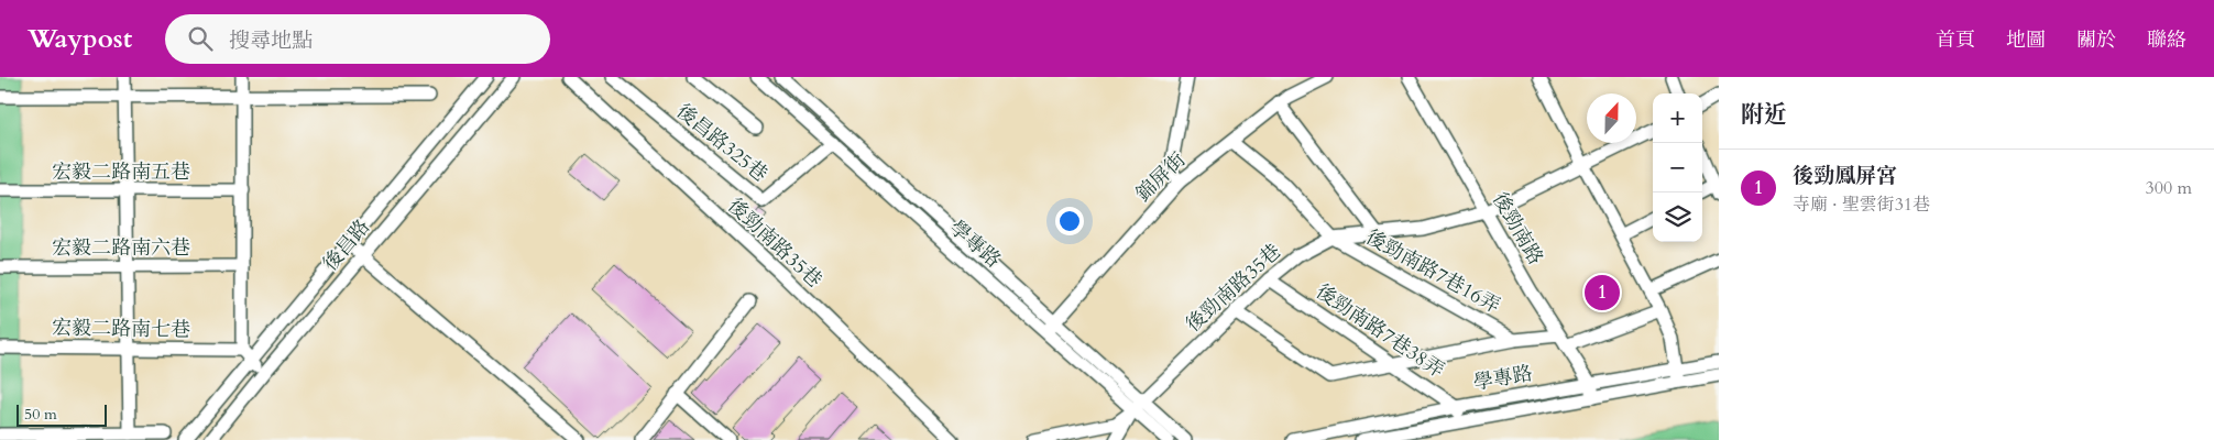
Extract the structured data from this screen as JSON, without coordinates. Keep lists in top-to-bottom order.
{
  "streets": {
    "street": [
      "後昌路325巷",
      "宏毅二路南五巷",
      "錦屏街",
      "後勁南路",
      "後勁南路35巷",
      "學專路",
      "後昌路",
      "宏毅二路南六巷",
      "後勁南路7巷16弄",
      "宏毅二路南七巷",
      "後勁南路7巷38弄"
    ]
  },
  "crossings": [
    ["後昌路325巷", "學專路"],
    ["錦屏街", "學專路"],
    ["錦屏街", "後勁南路7巷16弄"],
    ["後勁南路", "後勁南路35巷"],
    ["後勁南路", "學專路"],
    ["後勁南路35巷", "學專路"],
    ["後勁南路35巷", "後勁南路7巷16弄"],
    ["後勁南路35巷", "後勁南路7巷38弄"],
    ["學專路", "後勁南路7巷38弄"]
  ],
  "scale_bar": "50 m",
  "north": "top",
  "page": {
    "header": "Waypost",
    "search": "搜尋地點",
    "nav": [
      "首頁",
      "地圖",
      "關於",
      "聯絡"
    ],
    "heading": "附近",
    "map_buttons": ["+", "−"],
    "list": [
      {
        "mark": "1",
        "name": "後勁鳳屏宮",
        "note": "寺廟 · 聖雲街31巷",
        "value": "300 m"
      }
    ],
    "pins": "1",
    "scale": "50 m"
  }
}
